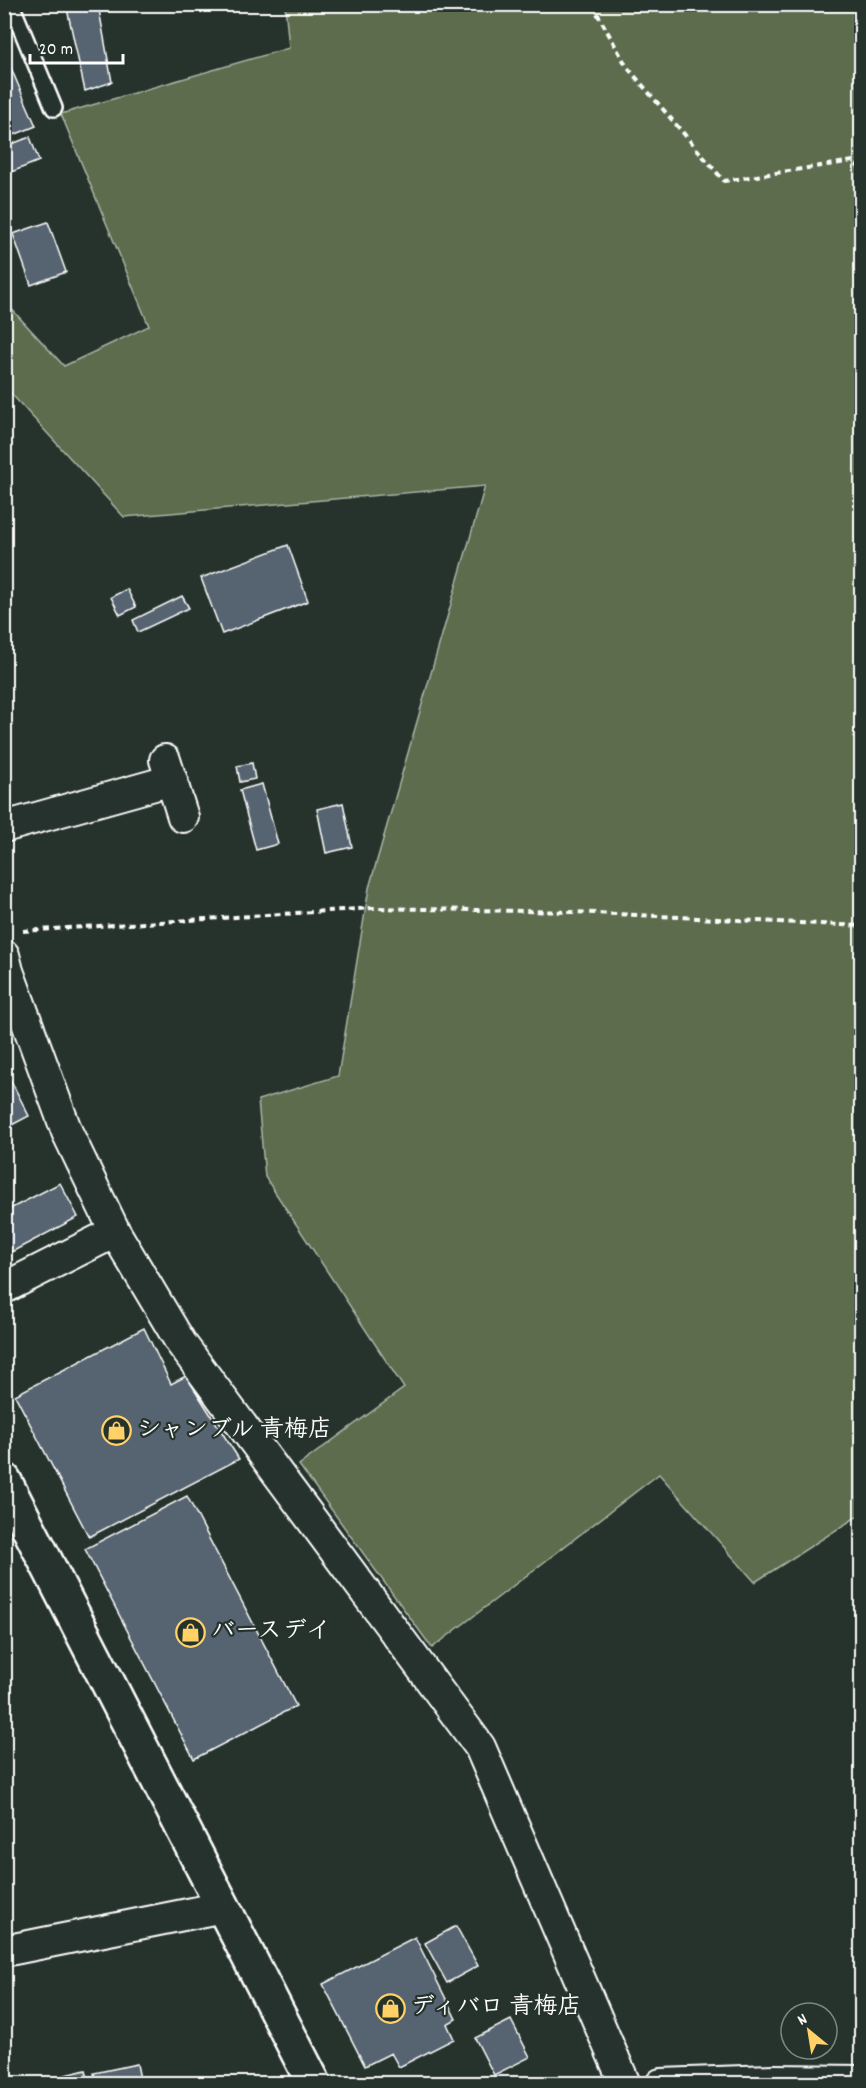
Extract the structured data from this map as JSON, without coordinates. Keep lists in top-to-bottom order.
{
  "places": {
    "shop": ["シャンブル 青梅店", "バースデイ", "ディバロ 青梅店"]
  },
  "scale_bar": "20 m",
  "north": "top left"
}
